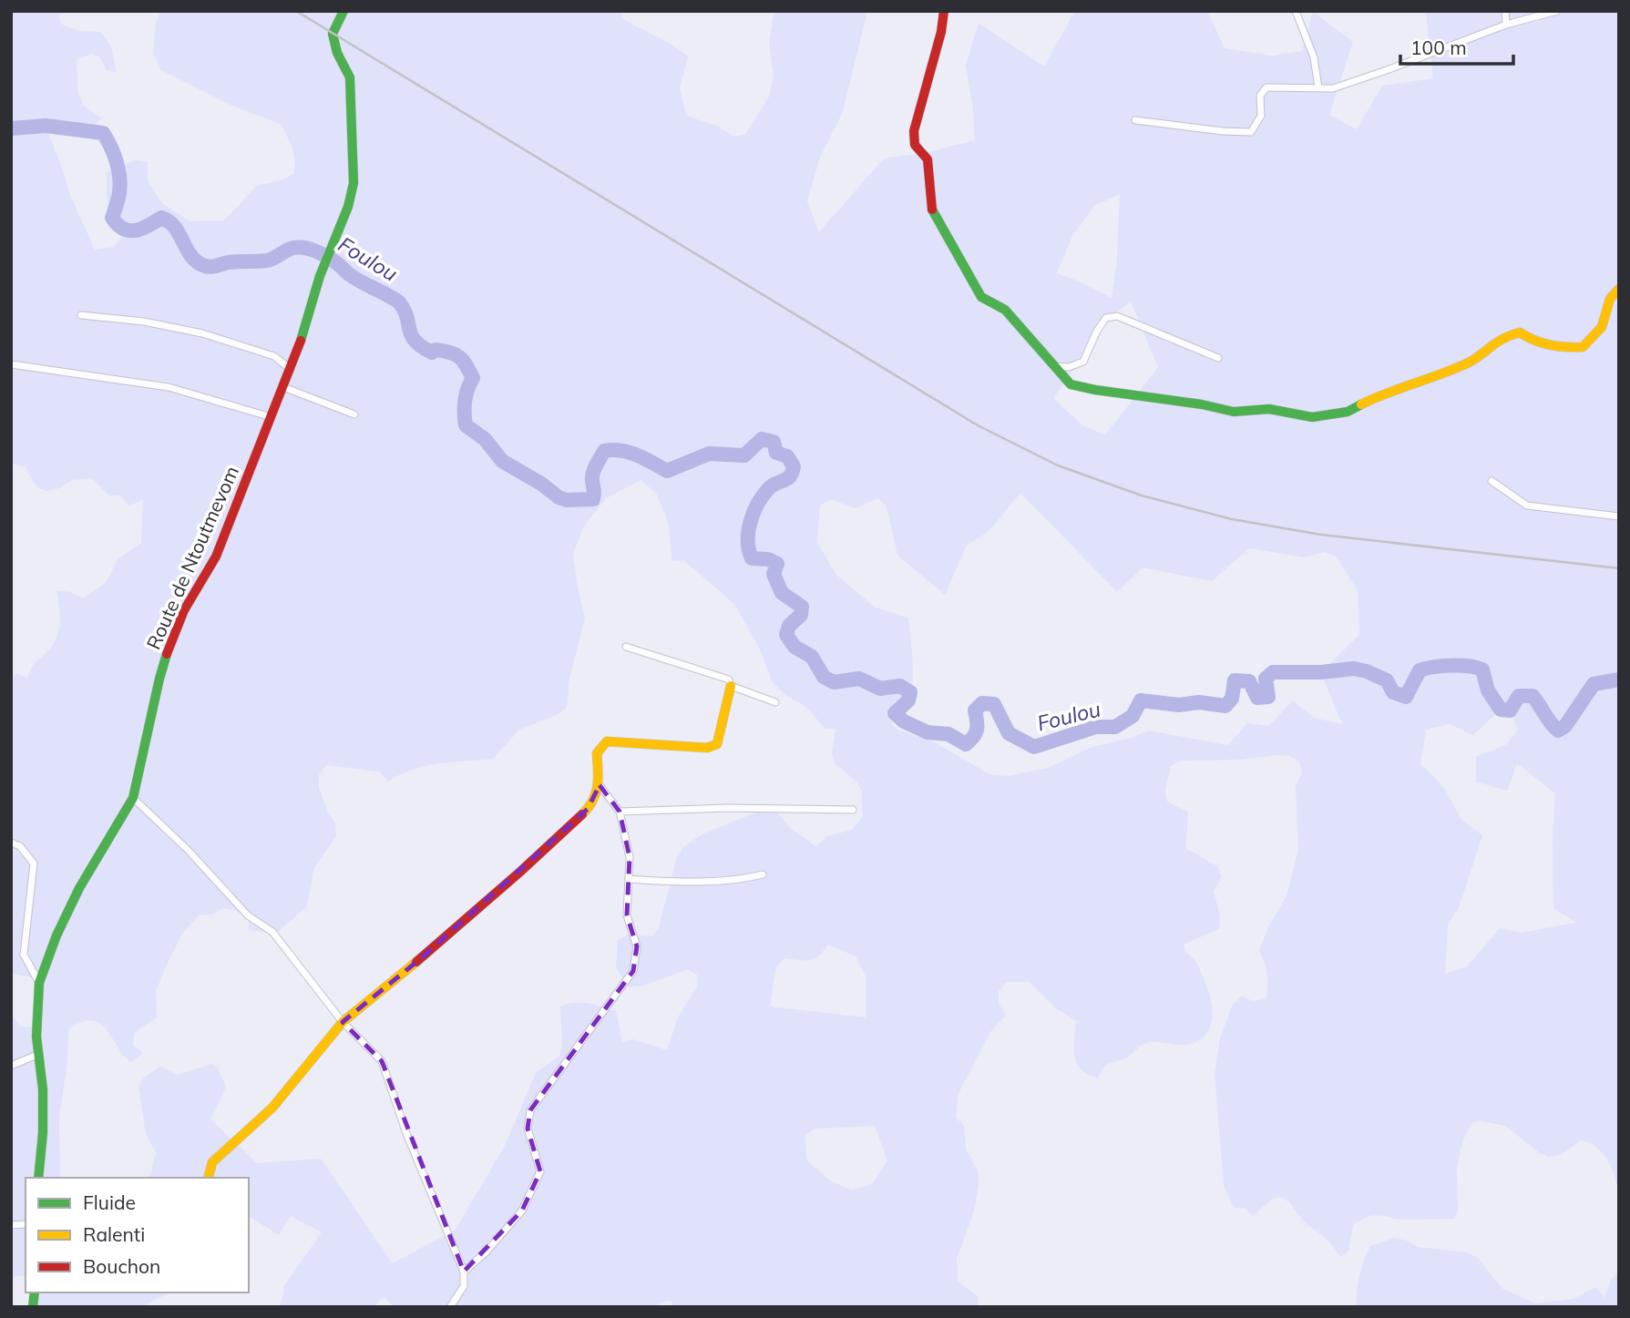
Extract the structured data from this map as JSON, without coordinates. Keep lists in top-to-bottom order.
{
  "streets": {
    "street": ["Route de Ntoutmevom"]
  },
  "water": ["Foulou"],
  "legend": ["Fluide", "Ralenti", "Bouchon"],
  "scale_bar": "100 m"
}
